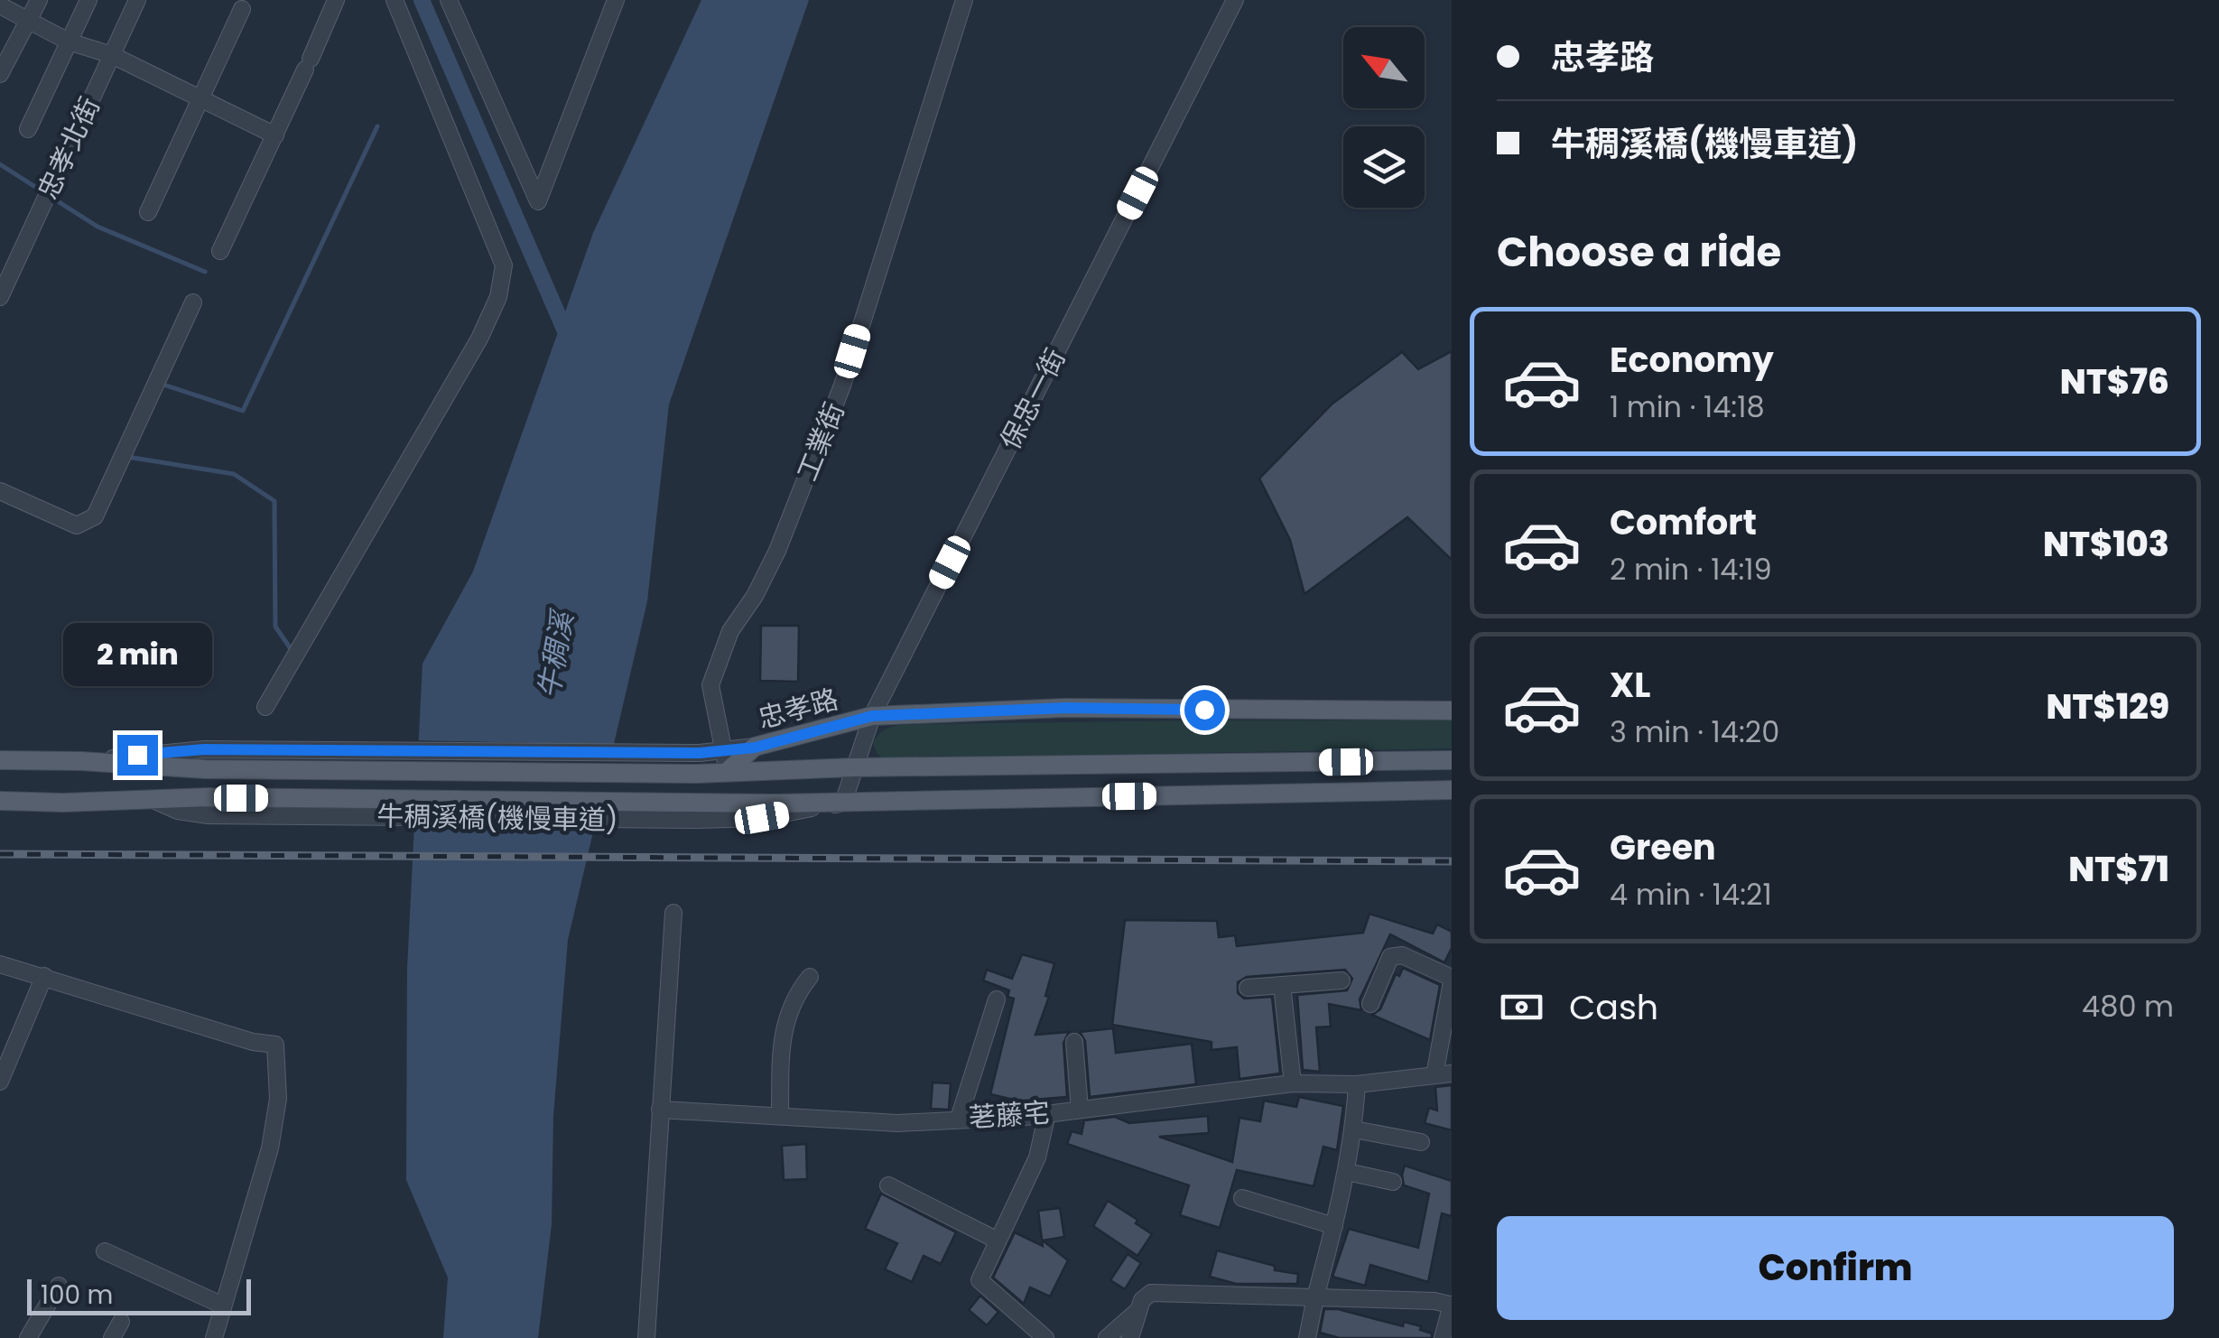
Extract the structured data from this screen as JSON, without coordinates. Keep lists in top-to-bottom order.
{
  "streets": {
    "main road": ["忠孝路"],
    "street": [
      "忠孝北街",
      "保忠一街",
      "工業街",
      "荖藤宅"
    ]
  },
  "crossings": [
    ["保忠一街", "忠孝路"],
    ["工業街", "忠孝路"]
  ],
  "water": ["牛稠溪"],
  "scale_bar": "100 m",
  "north": "top left",
  "page": {
    "banner": ["忠孝路", "牛稠溪橋(機慢車道)"],
    "heading": "Choose a ride",
    "list": [
      {
        "name": "Economy",
        "note": "1 min · 14:18",
        "value": "NT$76"
      },
      {
        "name": "Comfort",
        "note": "2 min · 14:19",
        "value": "NT$103"
      },
      {
        "name": "XL",
        "note": "3 min · 14:20",
        "value": "NT$129"
      },
      {
        "name": "Green",
        "note": "4 min · 14:21",
        "value": "NT$71"
      }
    ],
    "bubble": "2 min",
    "pay": ["Cash", "480 m"],
    "buttons": "Confirm",
    "scale": "100 m"
  }
}
